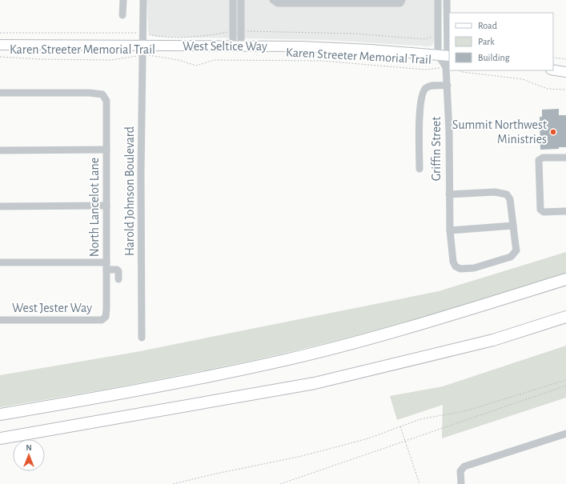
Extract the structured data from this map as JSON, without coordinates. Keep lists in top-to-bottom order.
{
  "streets": {
    "main road": ["West Seltice Way"],
    "street": [
      "Griffin Street",
      "Harold Johnson Boulevard",
      "North Lancelot Lane",
      "West Jester Way"
    ],
    "path": ["Karen Streeter Memorial Trail"]
  },
  "crossings": [
    ["West Seltice Way", "Griffin Street"],
    ["West Seltice Way", "Harold Johnson Boulevard"],
    ["Karen Streeter Memorial Trail", "Griffin Street"],
    ["Karen Streeter Memorial Trail", "Harold Johnson Boulevard"],
    ["North Lancelot Lane", "West Jester Way"]
  ],
  "places": ["Summit Northwest Ministries"],
  "legend": ["Road", "Park", "Building"],
  "north": "top"
}
